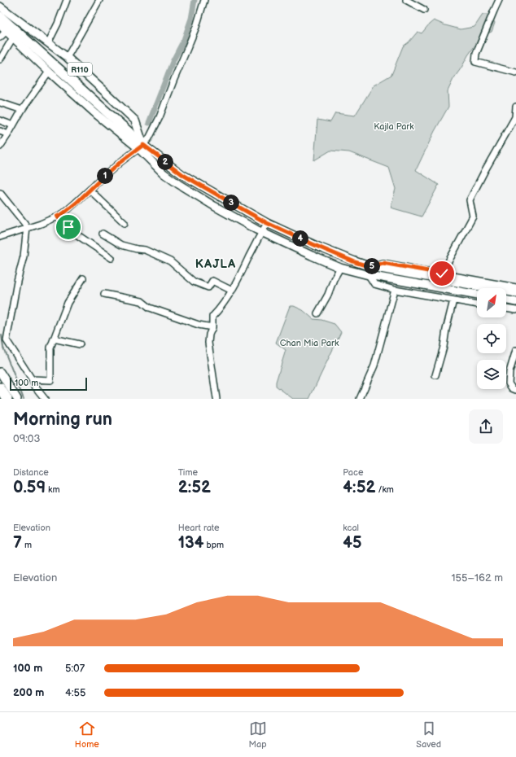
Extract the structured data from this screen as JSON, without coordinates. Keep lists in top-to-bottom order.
{
  "streets": {
    "main road": ["R110"]
  },
  "districts": ["KAJLA"],
  "parks": ["Kajla Park", "Chan Mia Park"],
  "scale_bar": "100 m",
  "north": "top right",
  "page": {
    "pins": [
      "2",
      "1",
      "3",
      "4",
      "5"
    ],
    "scale": "100 m",
    "heading": ["Morning run", "09:03"],
    "stats": [
      ["Distance", "0.59 km"],
      ["Time", "2:52"],
      ["Pace", "4:52 /km"],
      ["Elevation", "7 m"],
      ["Heart rate", "134 bpm"],
      ["kcal", "45"]
    ],
    "chart": ["Elevation", "155–162 m"],
    "list": [
      {
        "name": "100 m",
        "note": "5:07"
      },
      {
        "name": "200 m",
        "note": "4:55"
      }
    ],
    "tabs": ["Home", "Map", "Saved"]
  }
}
